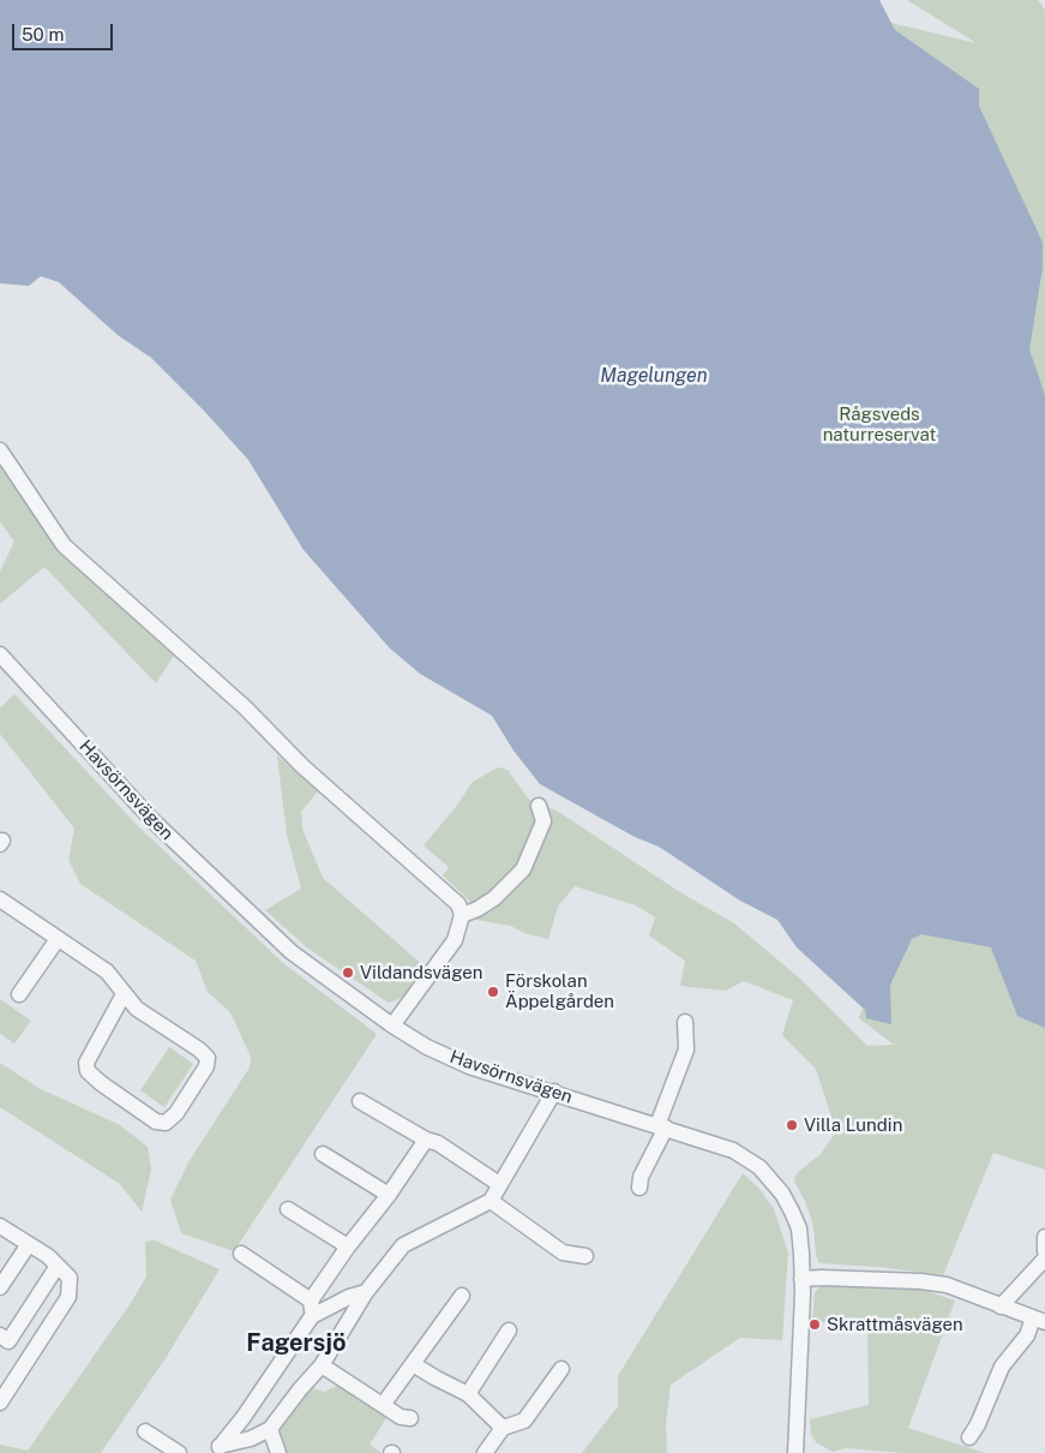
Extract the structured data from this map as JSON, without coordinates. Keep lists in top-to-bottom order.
{
  "streets": {
    "street": ["Havsörnsvägen"]
  },
  "districts": ["Fagersjö"],
  "water": ["Magelungen"],
  "parks": ["Rågsveds naturreservat"],
  "places": [
    "Vildandsvägen",
    "Förskolan Äppelgården",
    "Villa Lundin",
    "Skrattmåsvägen"
  ],
  "scale_bar": "50 m"
}
